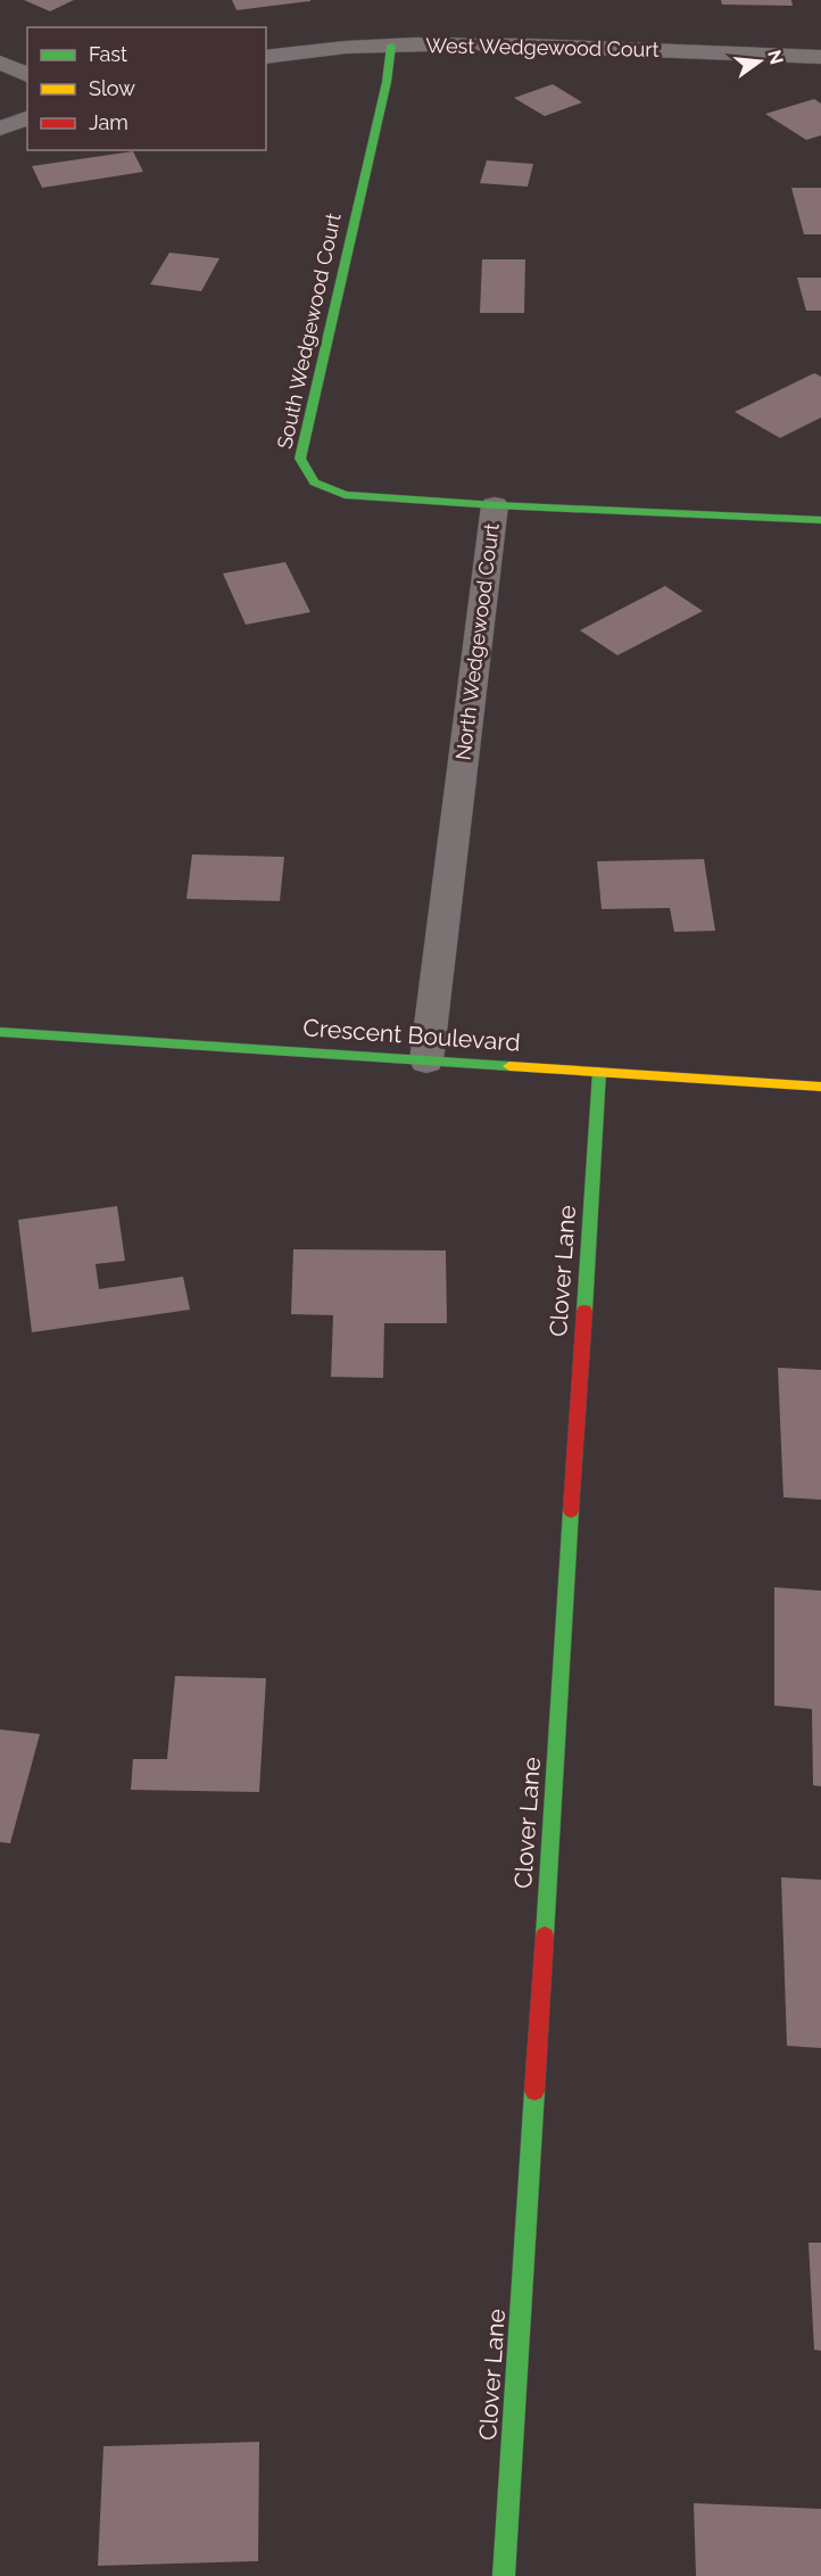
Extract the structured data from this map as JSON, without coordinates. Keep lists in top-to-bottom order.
{
  "streets": {
    "street": [
      "West Wedgewood Court",
      "South Wedgewood Court",
      "North Wedgewood Court",
      "Crescent Boulevard",
      "Clover Lane"
    ]
  },
  "crossings": [
    ["West Wedgewood Court", "South Wedgewood Court"],
    ["South Wedgewood Court", "North Wedgewood Court"],
    ["North Wedgewood Court", "Crescent Boulevard"],
    ["Crescent Boulevard", "Clover Lane"]
  ],
  "legend": ["Fast", "Slow", "Jam"],
  "north": "right"
}
